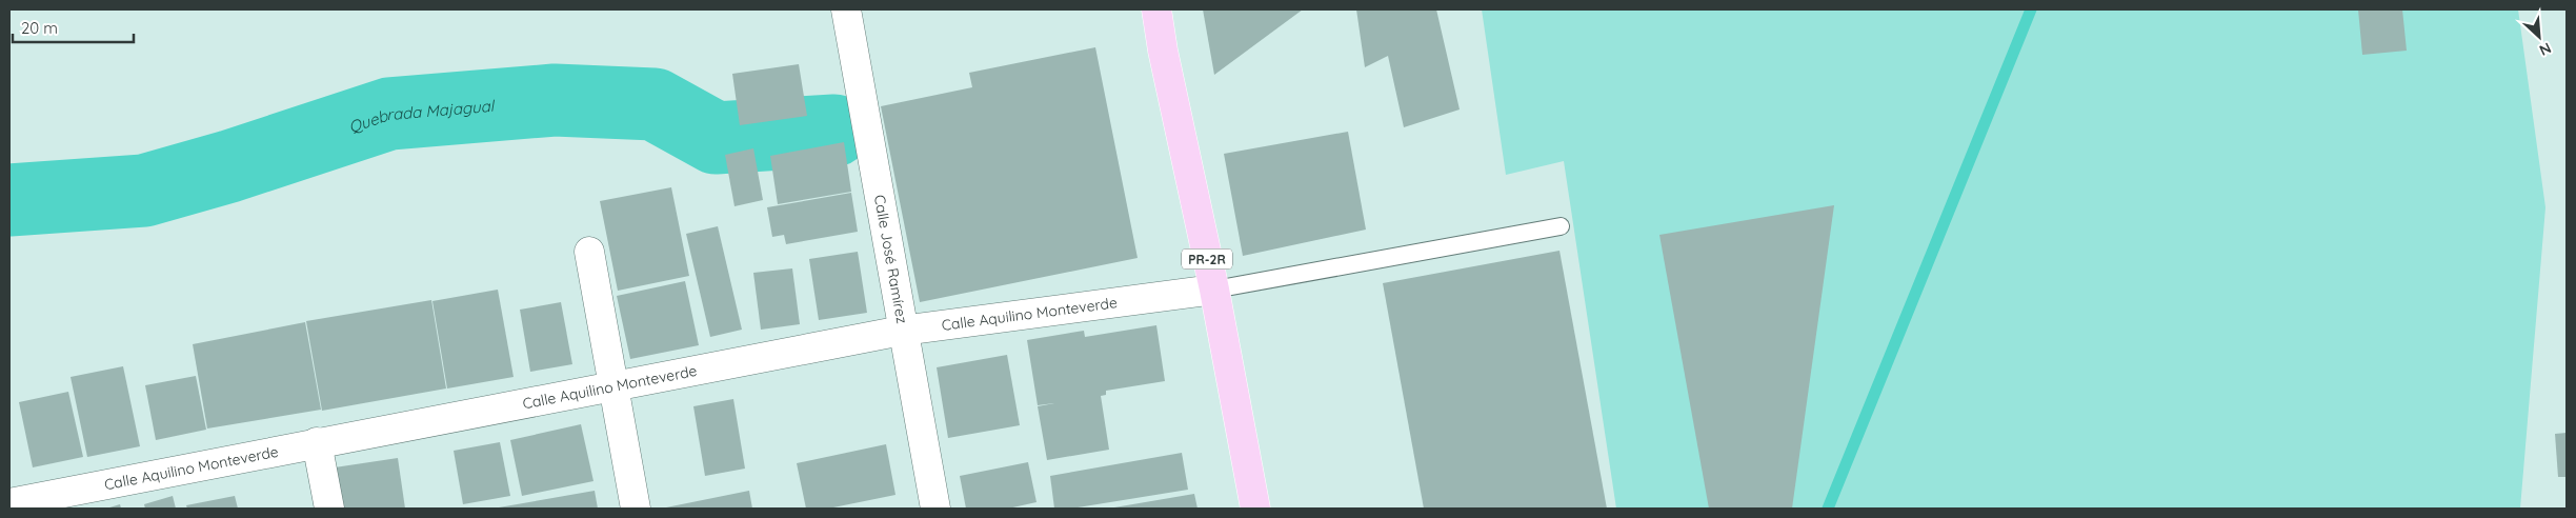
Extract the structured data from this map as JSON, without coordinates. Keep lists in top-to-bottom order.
{
  "streets": {
    "main road": ["PR-2R"],
    "street": ["Calle José Ramírez", "Calle Aquilino Monteverde"]
  },
  "crossings": [
    ["Calle José Ramírez", "Calle Aquilino Monteverde"],
    ["PR-2R", "Calle Aquilino Monteverde"]
  ],
  "water": ["Quebrada Majagual"],
  "scale_bar": "20 m",
  "north": "bottom right"
}
